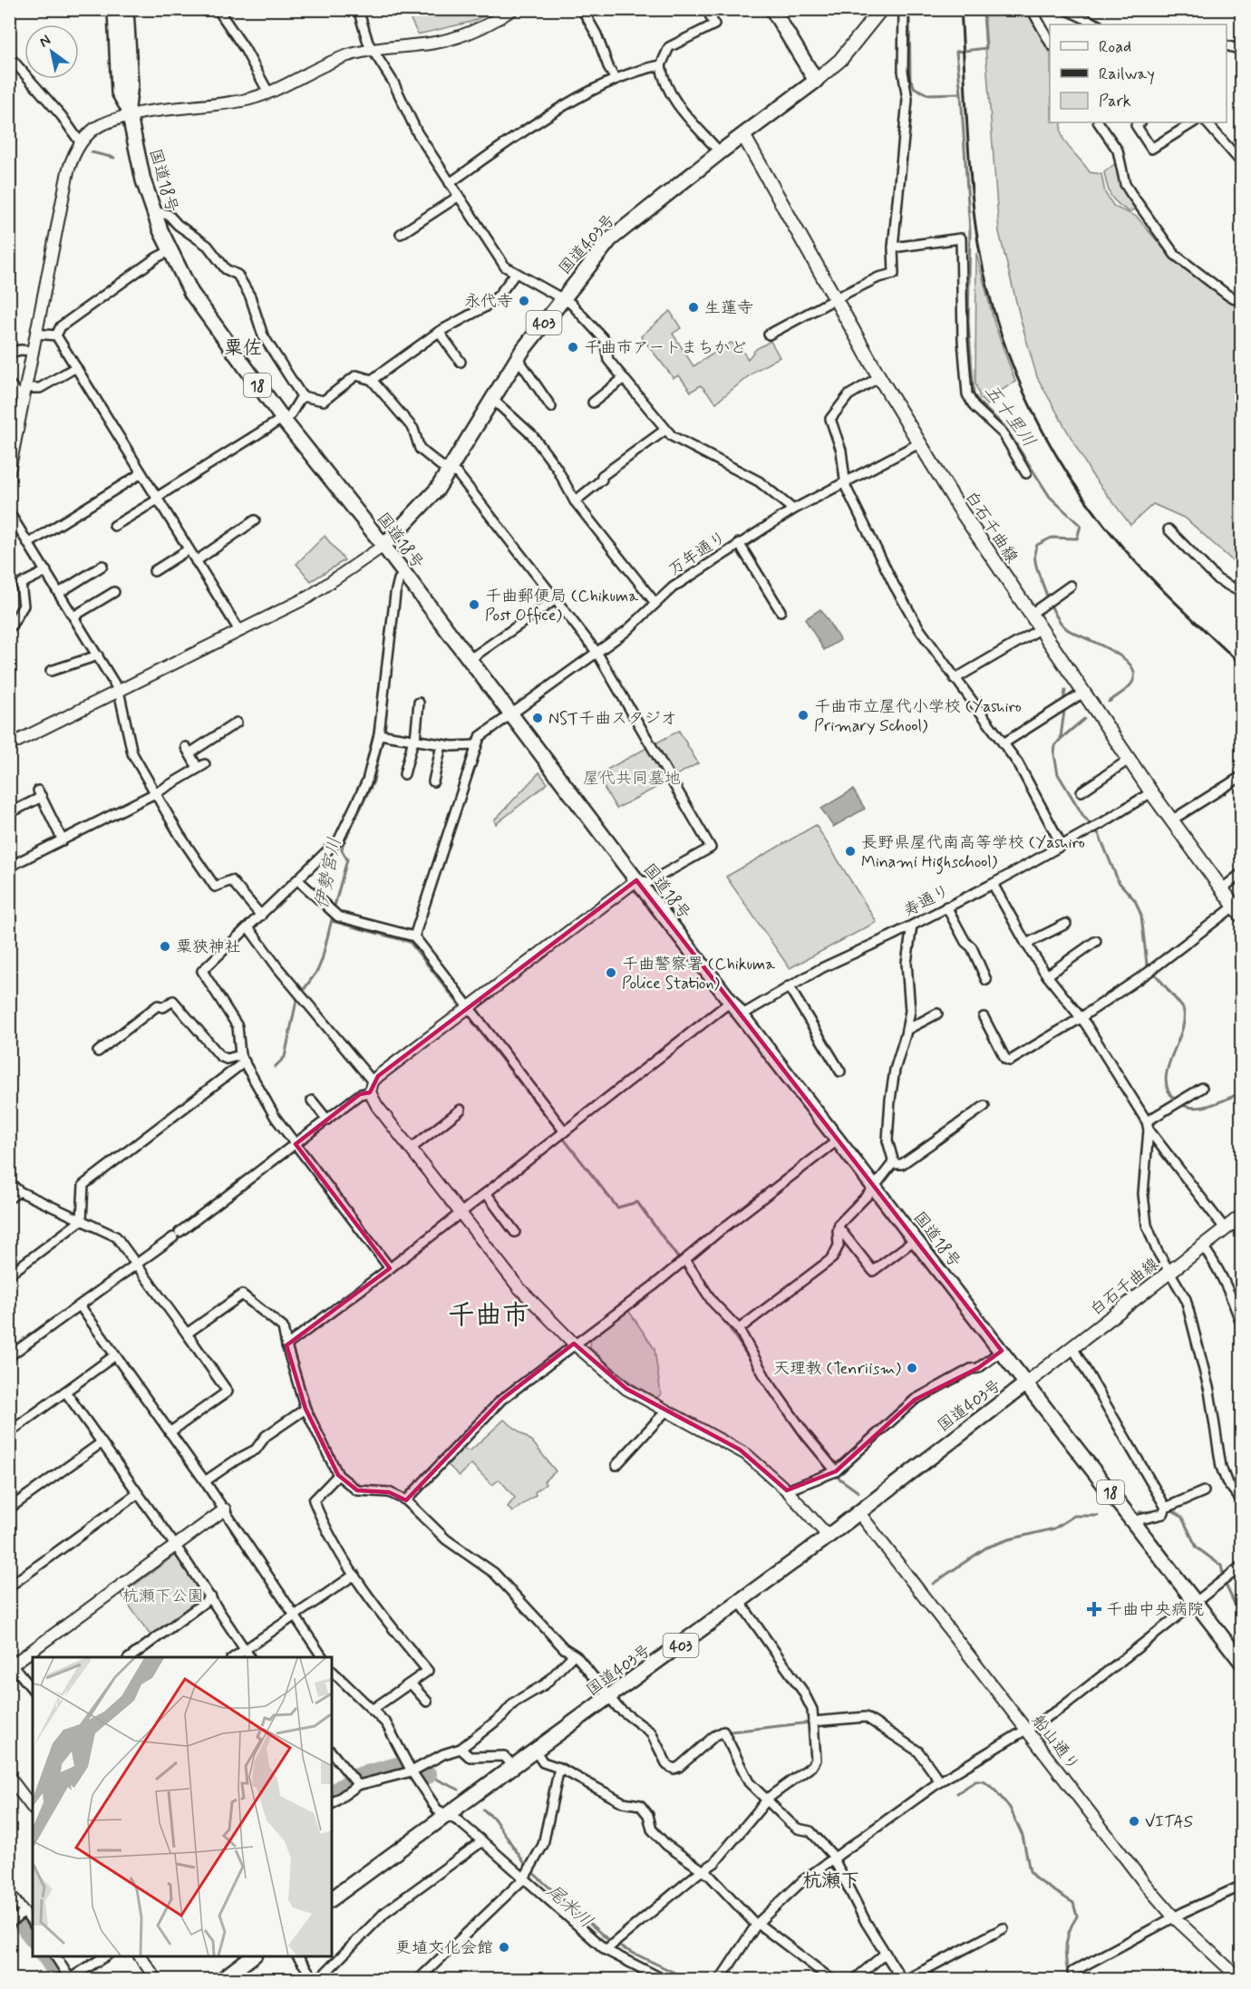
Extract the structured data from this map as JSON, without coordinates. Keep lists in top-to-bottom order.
{
  "streets": {
    "highway": [
      "国道18号",
      "国道403号",
      "403",
      "18"
    ],
    "main road": ["白石千曲線"],
    "street": ["万年通り", "寿通り", "船山通り"]
  },
  "crossings": [
    ["国道18号", "国道403号"],
    ["国道18号", "白石千曲線"],
    ["国道18号", "万年通り"],
    ["国道18号", "寿通り"],
    ["国道403号", "白石千曲線"],
    ["国道403号", "船山通り"],
    ["白石千曲線", "万年通り"],
    ["白石千曲線", "寿通り"]
  ],
  "districts": ["粟佐", "千曲市", "杭瀬下"],
  "water": ["五十里川", "伊勢宮川", "尾米川"],
  "parks": ["屋代共同墓地", "杭瀬下公園"],
  "places": {
    "other": [
      "永代寺",
      "生蓮寺",
      "千曲市アートまちかど",
      "千曲郵便局 (Chikuma Post Office)",
      "千曲市立屋代小学校 (Yashiro Primary School)",
      "NST千曲スタジオ",
      "長野県屋代南高等学校 (Yashiro Minami Highschool)",
      "粟狹神社",
      "千曲警察署 (Chikuma Police Station)",
      "天理教 (Tenriism)",
      "VITAS",
      "更埴文化会館"
    ],
    "health": ["千曲中央病院"]
  },
  "legend": ["Road", "Railway", "Park"],
  "north": "top left"
}
